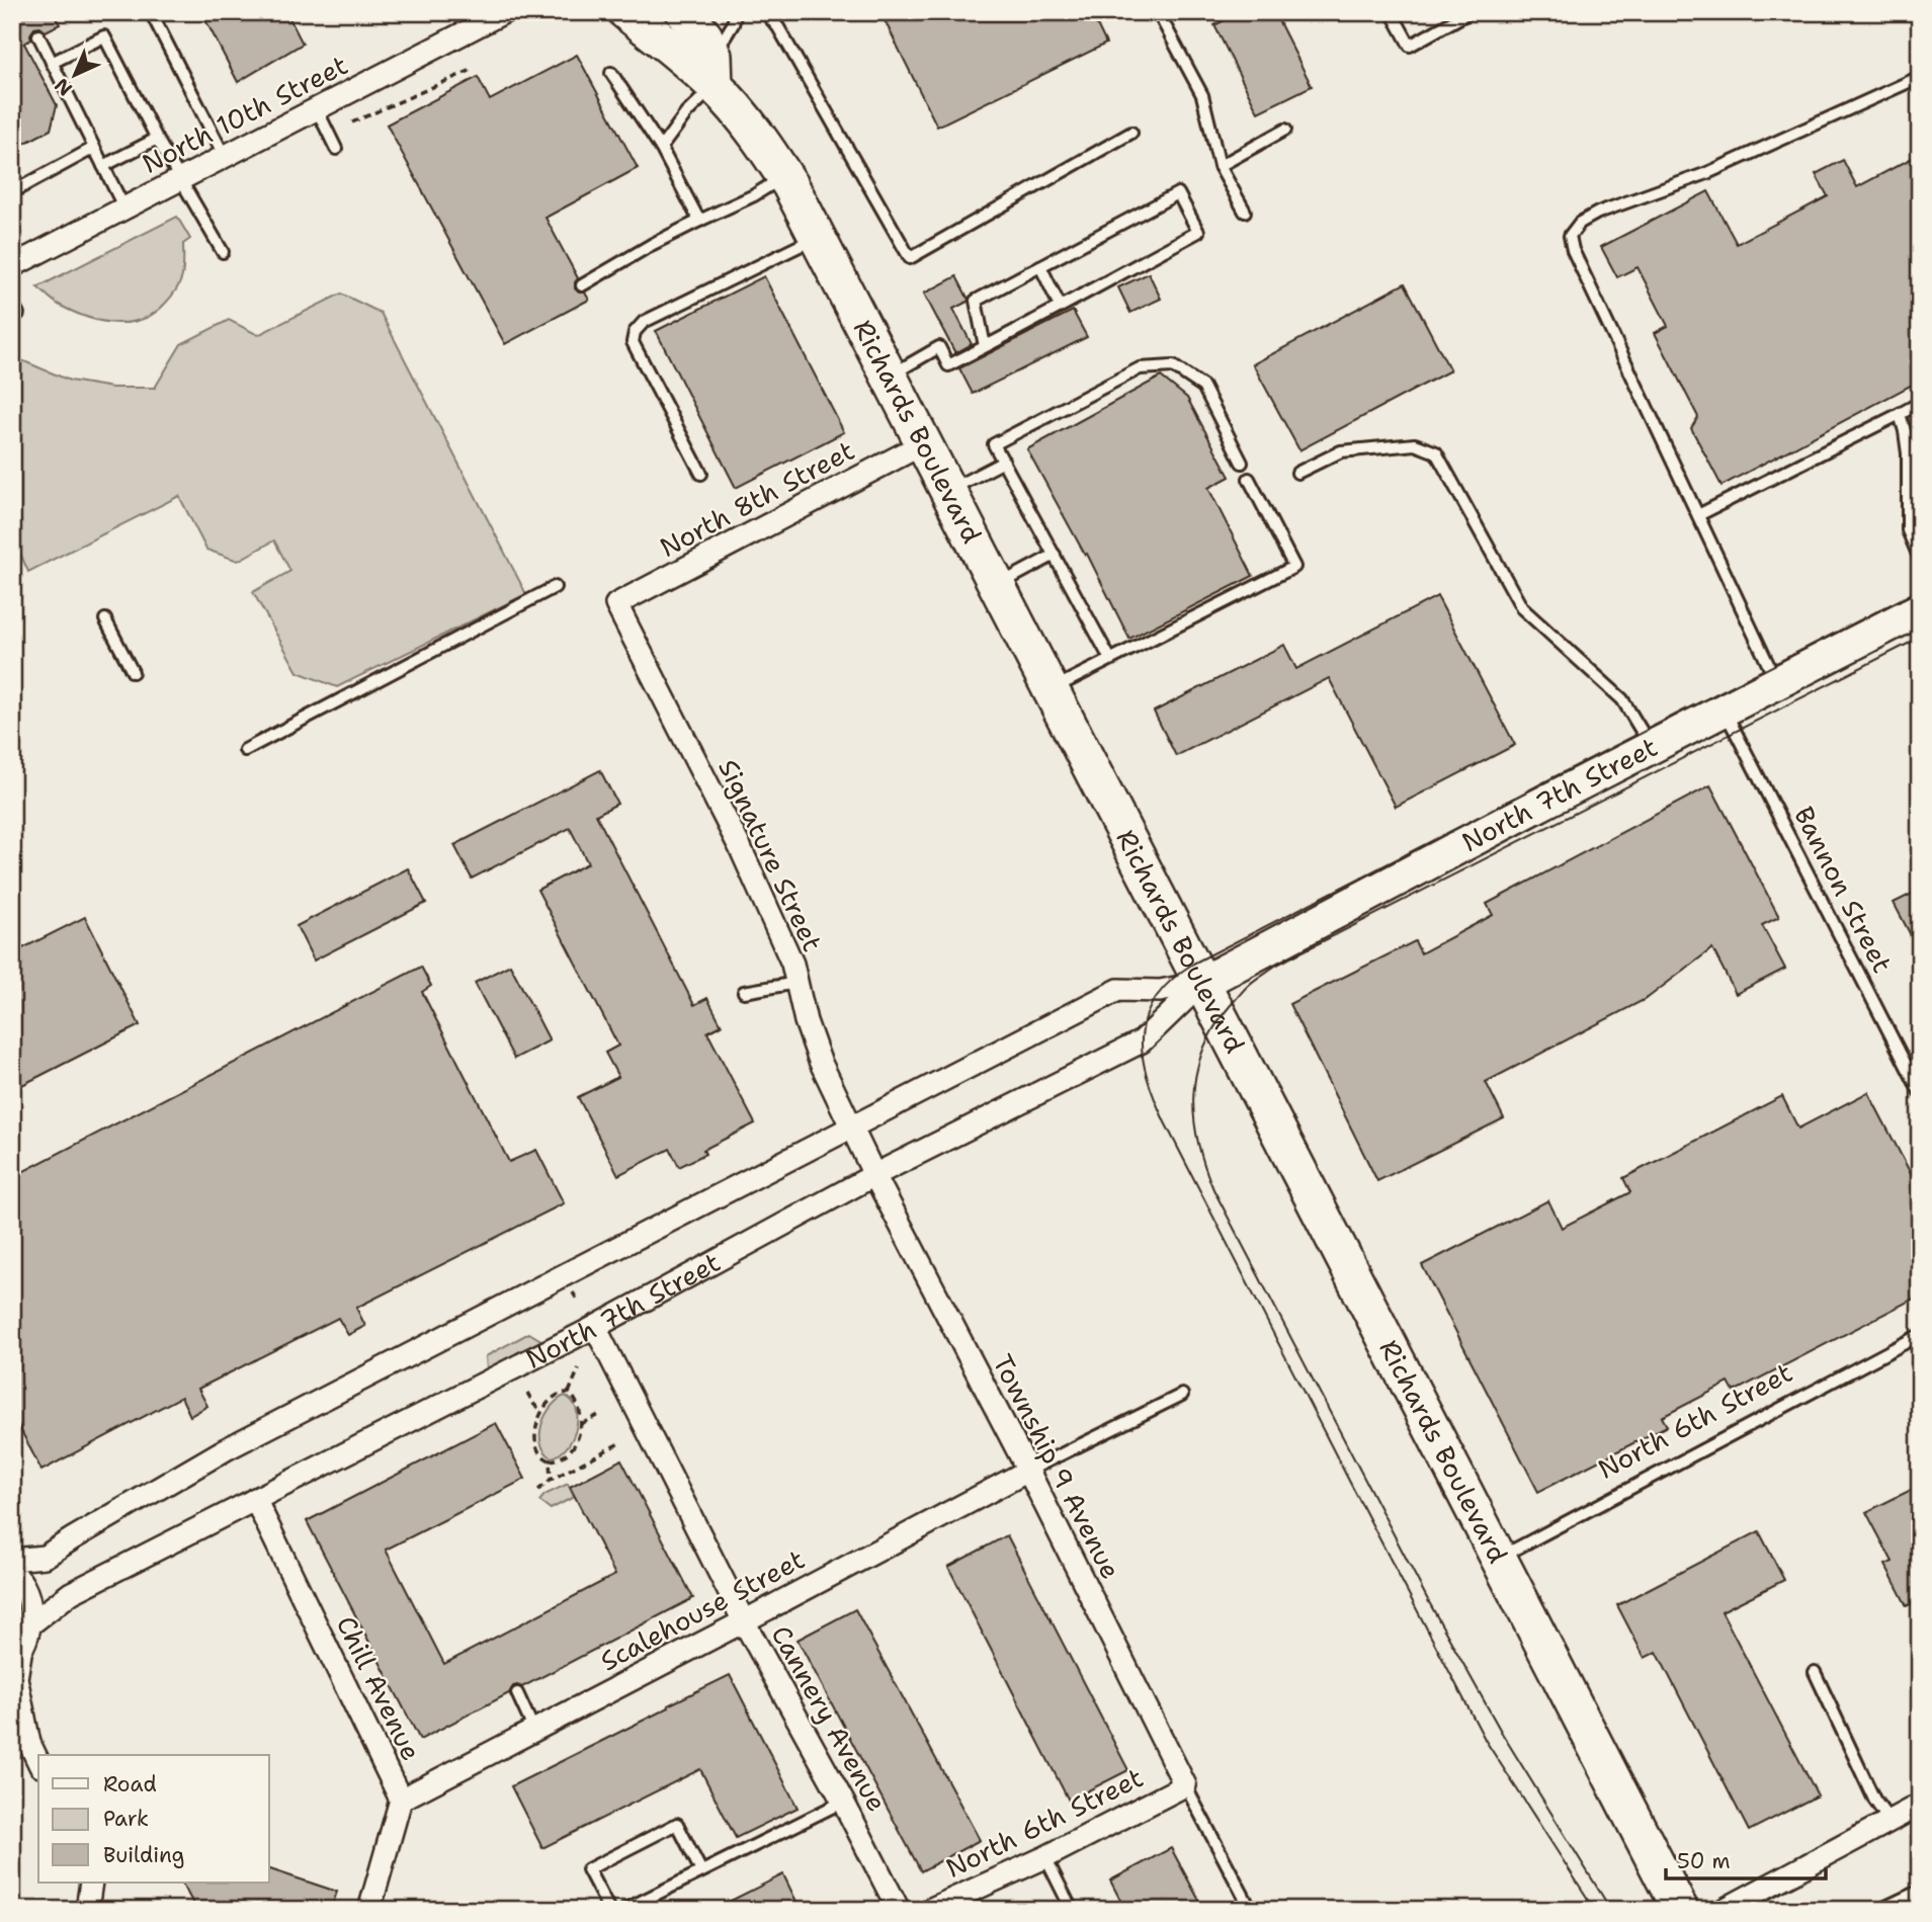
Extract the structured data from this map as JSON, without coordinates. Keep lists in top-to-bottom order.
{
  "streets": {
    "main road": ["Richards Boulevard", "North 7th Street"],
    "street": [
      "North 10th Street",
      "North 8th Street",
      "Signature Street",
      "North 6th Street",
      "Township 9 Avenue",
      "Scalehouse Street",
      "Chill Avenue",
      "Cannery Avenue"
    ],
    "lane": ["Bannon Street"]
  },
  "crossings": [
    ["Richards Boulevard", "North 8th Street"],
    ["Richards Boulevard", "North 7th Street"],
    ["Richards Boulevard", "North 6th Street"],
    ["North 8th Street", "Signature Street"],
    ["North 7th Street", "Signature Street"],
    ["North 7th Street", "Bannon Street"],
    ["North 7th Street", "Township 9 Avenue"],
    ["North 7th Street", "Chill Avenue"],
    ["North 7th Street", "Cannery Avenue"],
    ["Signature Street", "Township 9 Avenue"],
    ["North 6th Street", "Township 9 Avenue"],
    ["Township 9 Avenue", "Scalehouse Street"],
    ["Scalehouse Street", "Chill Avenue"],
    ["Scalehouse Street", "Cannery Avenue"]
  ],
  "legend": ["Road", "Park", "Building"],
  "scale_bar": "50 m",
  "north": "bottom left"
}
